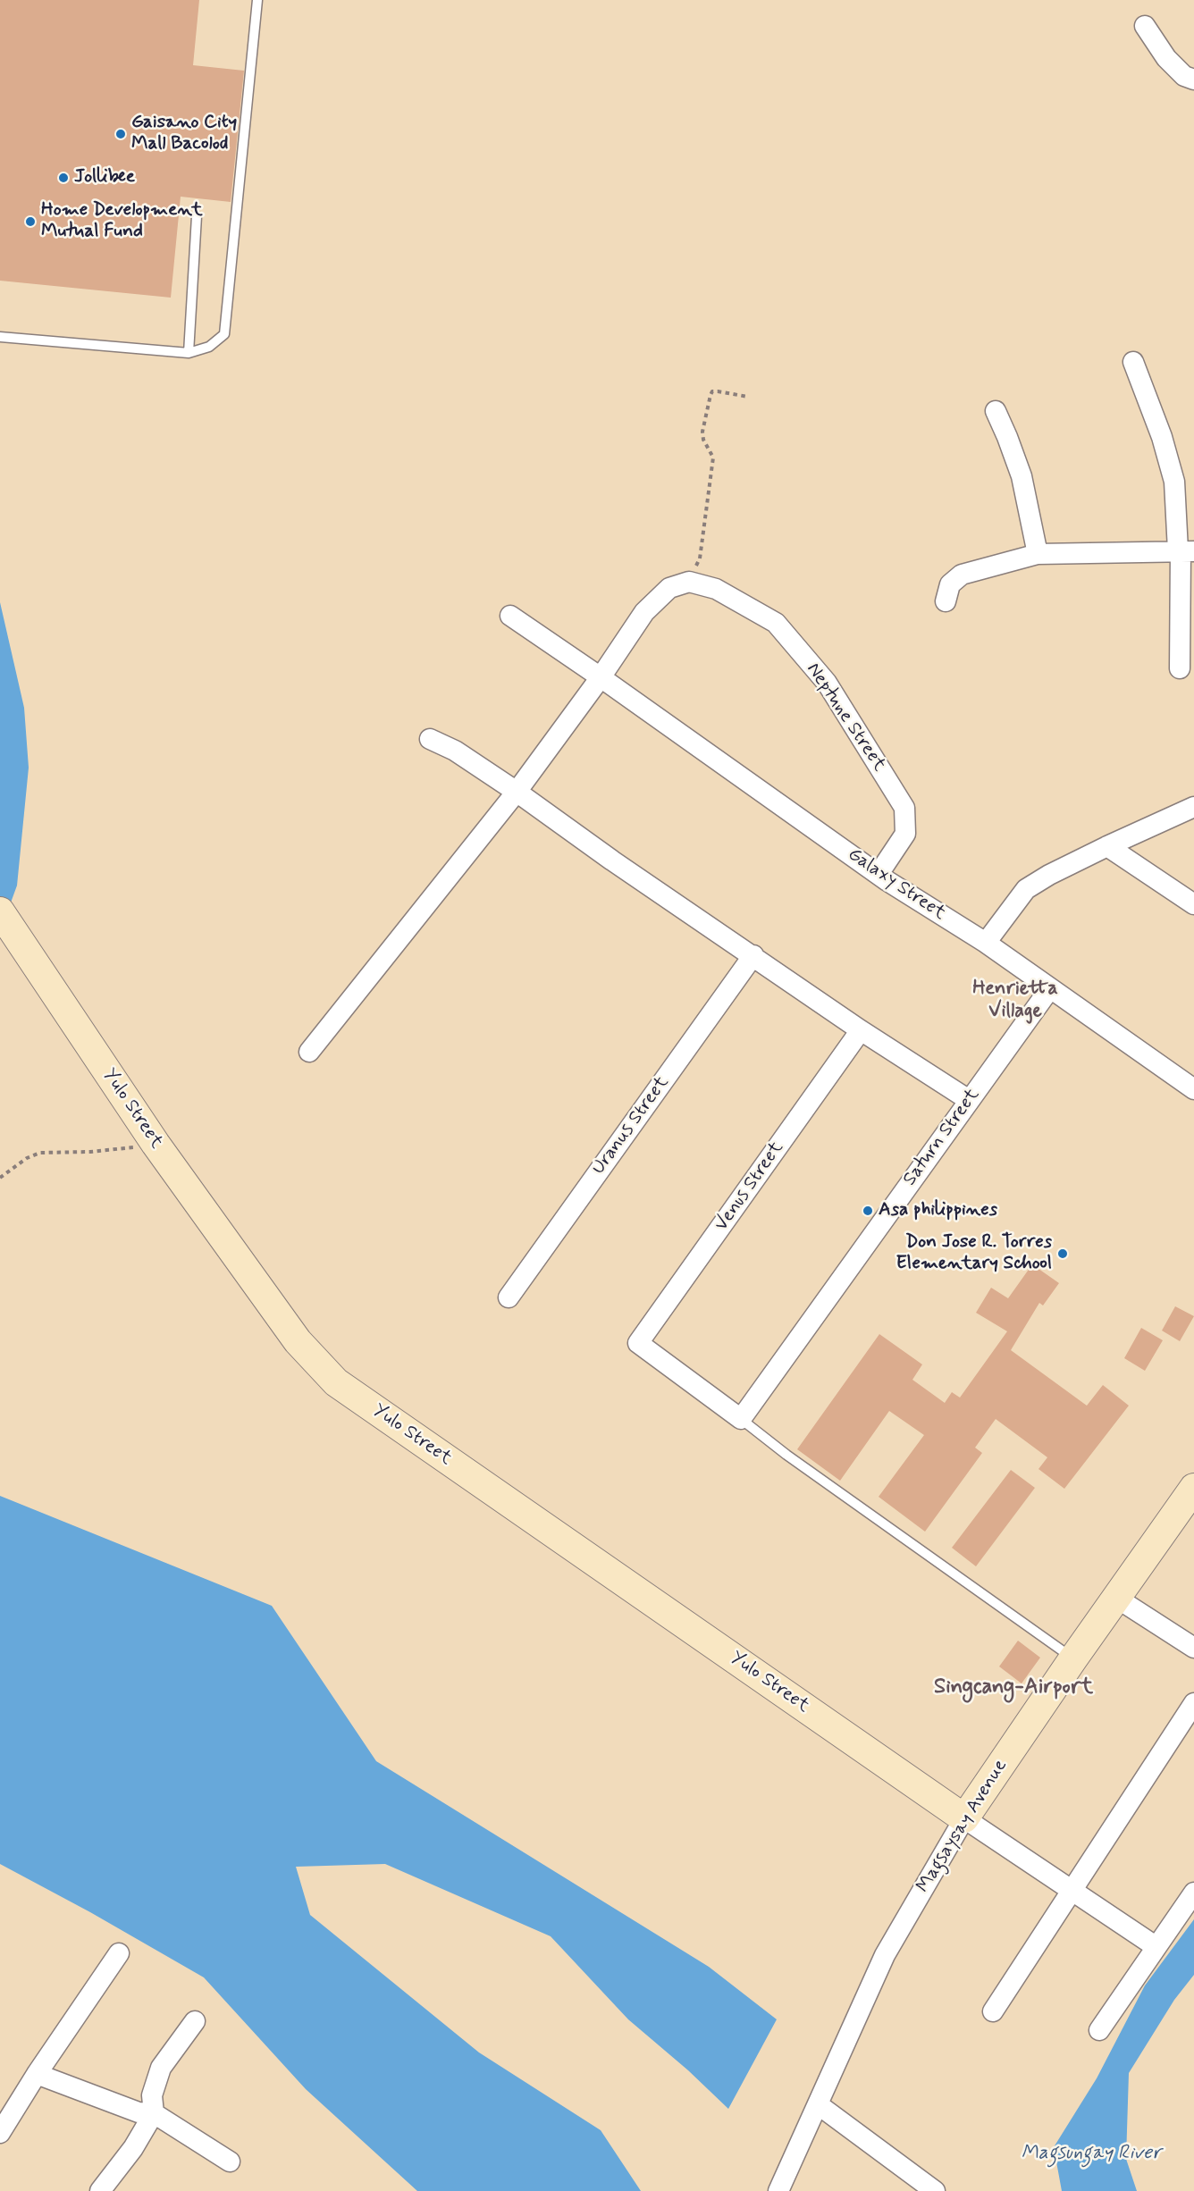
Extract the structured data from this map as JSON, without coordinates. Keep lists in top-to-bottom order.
{
  "streets": {
    "street": [
      "Neptune Street",
      "Galaxy Street",
      "Yulo Street",
      "Uranus Street",
      "Saturn Street",
      "Venus Street",
      "Magsaysay Avenue"
    ]
  },
  "crossings": [
    ["Neptune Street", "Galaxy Street"],
    ["Galaxy Street", "Saturn Street"],
    ["Yulo Street", "Magsaysay Avenue"],
    ["Saturn Street", "Venus Street"]
  ],
  "districts": ["Henrietta Village", "Singcang-Airport"],
  "water": ["Magsungay River"],
  "places": [
    "Gaisano City Mall Bacolod",
    "Jollibee",
    "Home Development Mutual Fund",
    "Asa philippines",
    "Don Jose R. Torres Elementary School"
  ]
}
